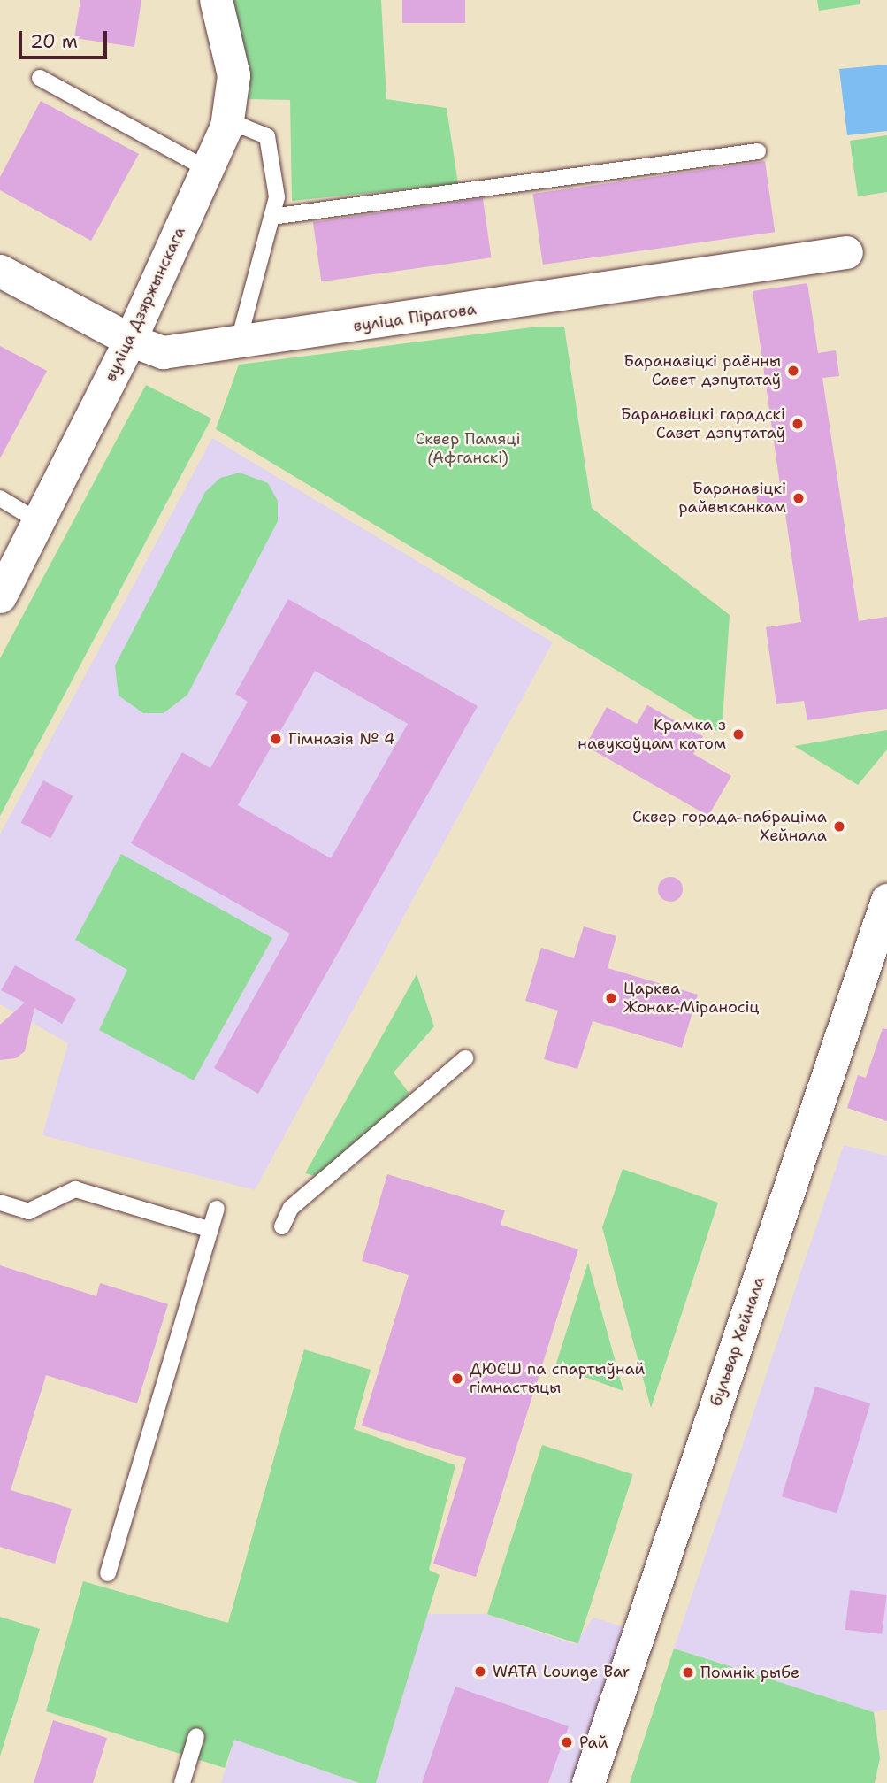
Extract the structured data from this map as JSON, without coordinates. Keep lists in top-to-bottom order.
{
  "streets": {
    "street": ["вуліца Дзяржынскага", "вуліца Пірагова", "бульвар Хейнала"]
  },
  "crossings": [
    ["вуліца Дзяржынскага", "вуліца Пірагова"]
  ],
  "parks": ["Сквер Памяці (Афганскі)"],
  "places": [
    "Баранавіцкі раённы Савет дэпутатаў",
    "Баранавіцкі гарадскі Савет дэпутатаў",
    "Баранавіцкі райвыканкам",
    "Крамка з навукоўцам катом",
    "Гімназія № 4",
    "Сквер горада-пабраціма Хейнала",
    "Царква Жонак-Міраносіц",
    "ДЮСШ па спартыўнай гімнастыцы",
    "WATA Lounge Bar",
    "Помнік рыбе",
    "Рай"
  ],
  "scale_bar": "20 m"
}
